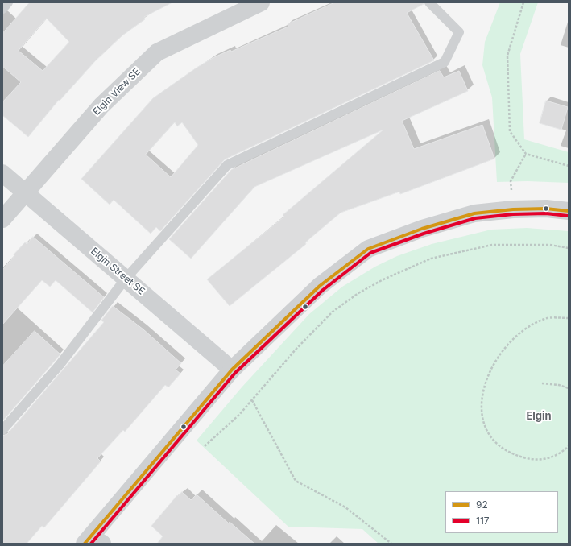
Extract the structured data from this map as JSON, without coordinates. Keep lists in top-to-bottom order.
{
  "streets": {
    "street": ["Elgin View SE", "Elgin Street SE"]
  },
  "crossings": [
    ["Elgin View SE", "Elgin Street SE"]
  ],
  "districts": ["Elgin"],
  "lines": ["transit line 92", "transit line 117"],
  "legend": ["92", "117"]
}
